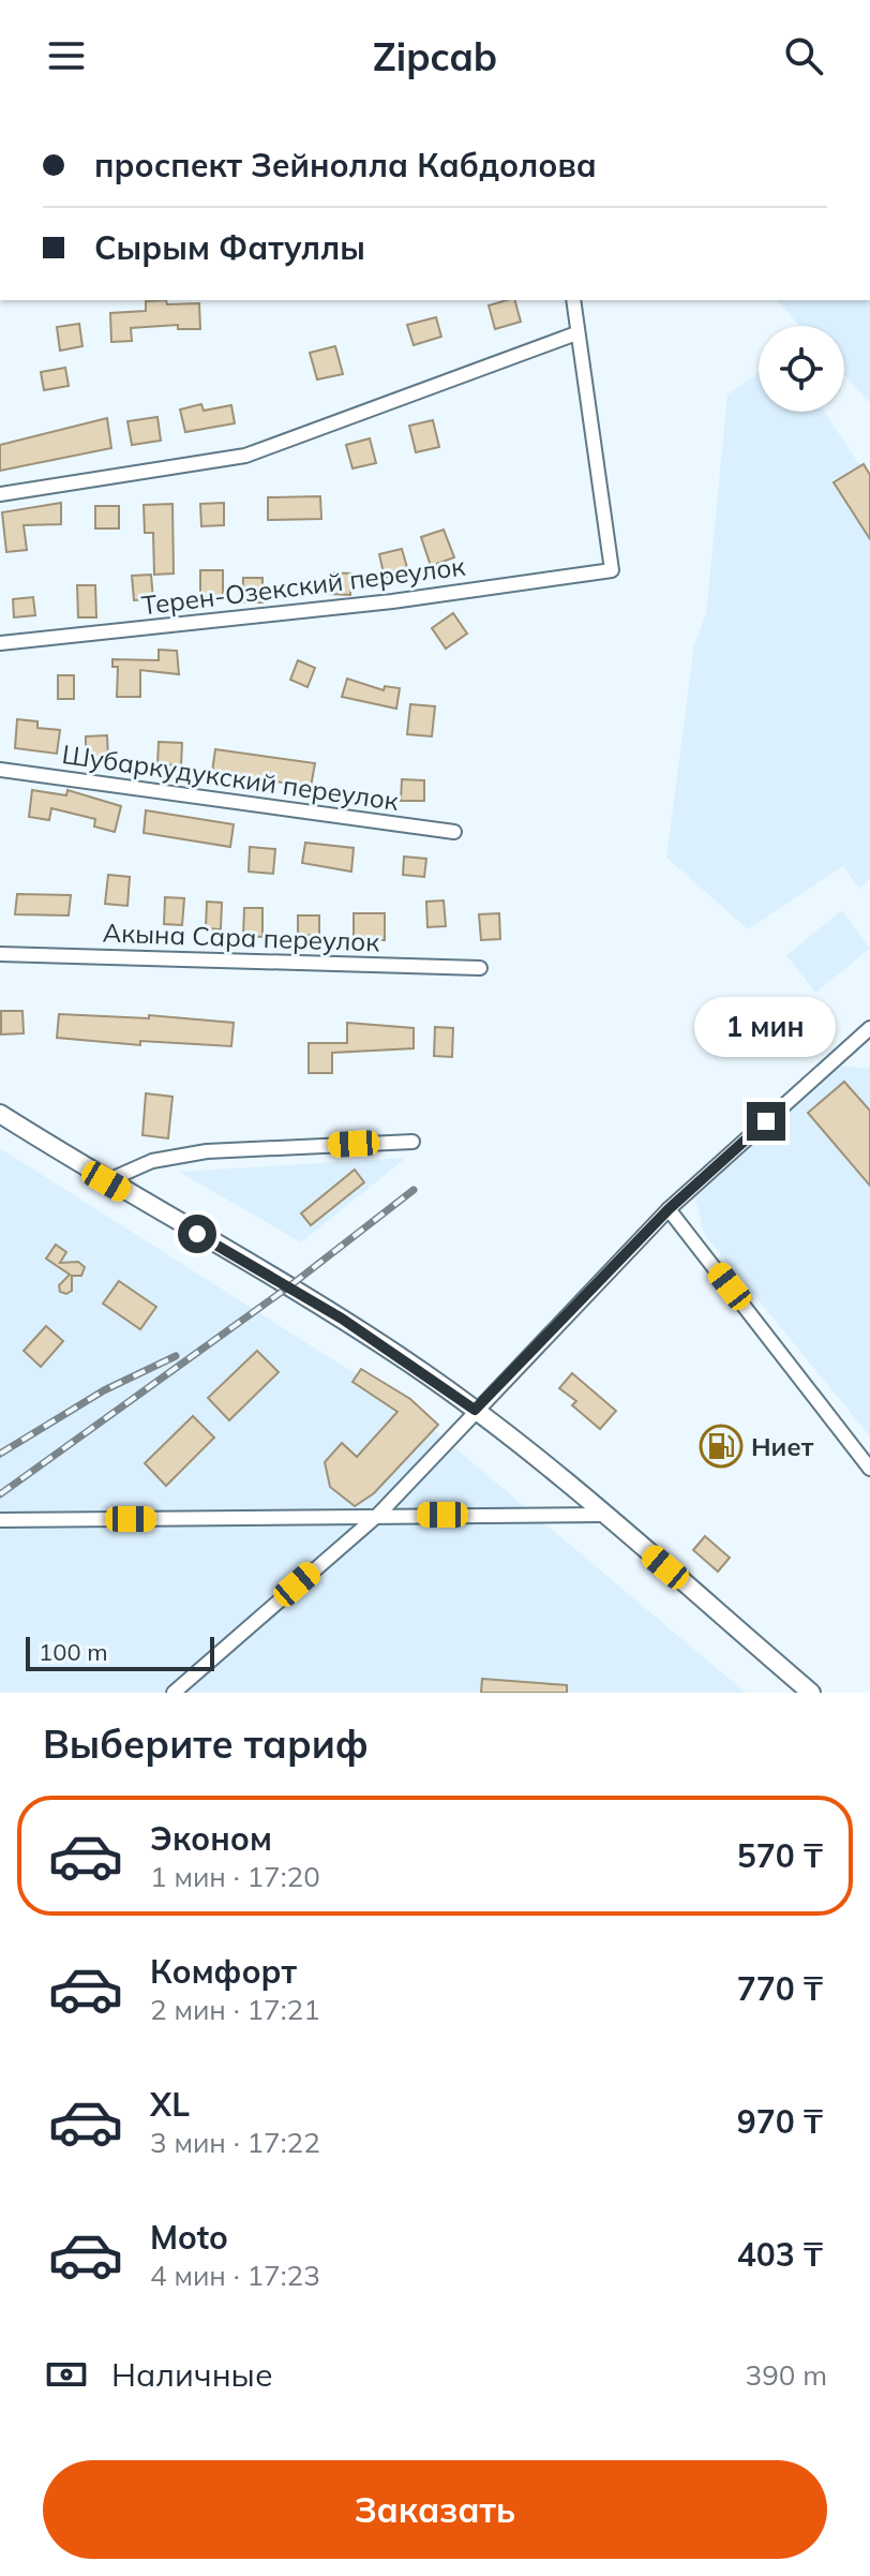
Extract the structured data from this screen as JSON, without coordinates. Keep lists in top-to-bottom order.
{
  "streets": {
    "street": ["Терен-Озекский переулок", "Шубаркудукский переулок", "Акына Сара переулок"]
  },
  "places": {
    "fuel station": ["Ниет"]
  },
  "scale_bar": "100 m",
  "page": {
    "header": "Zipcab",
    "banner": ["проспект Зейнолла Кабдолова", "Сырым Фатуллы"],
    "bubble": "1 мин",
    "scale": "100 m",
    "heading": "Выберите тариф",
    "list": [
      {
        "name": "Эконом",
        "note": "1 мин · 17:20",
        "value": "570 ₸"
      },
      {
        "name": "Комфорт",
        "note": "2 мин · 17:21",
        "value": "770 ₸"
      },
      {
        "name": "XL",
        "note": "3 мин · 17:22",
        "value": "970 ₸"
      },
      {
        "name": "Moto",
        "note": "4 мин · 17:23",
        "value": "403 ₸"
      }
    ],
    "pay": ["Наличные", "390 m"],
    "buttons": "Заказать"
  }
}
